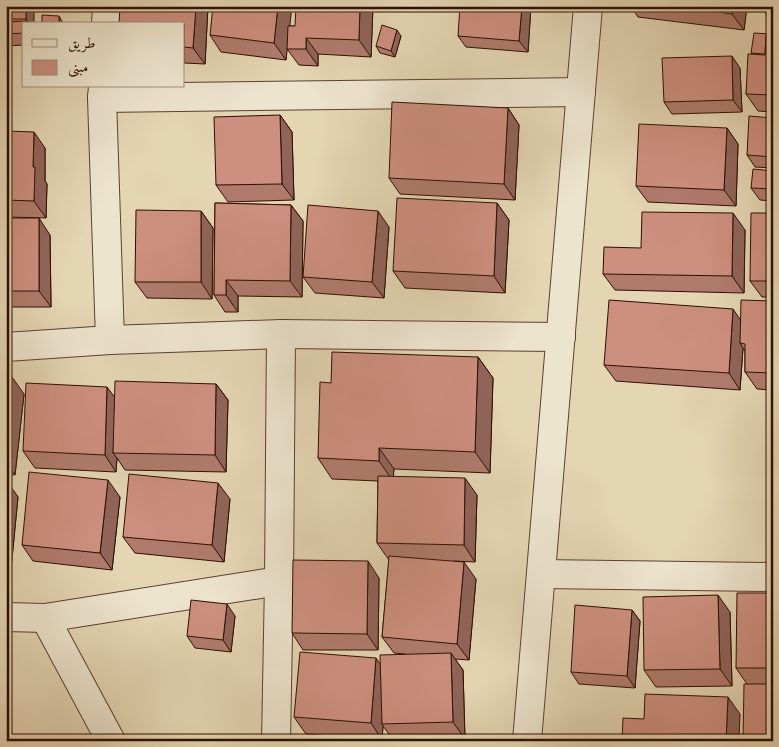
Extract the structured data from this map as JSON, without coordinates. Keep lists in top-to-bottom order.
{
  "legend": ["طريق", "مبنى"]
}
